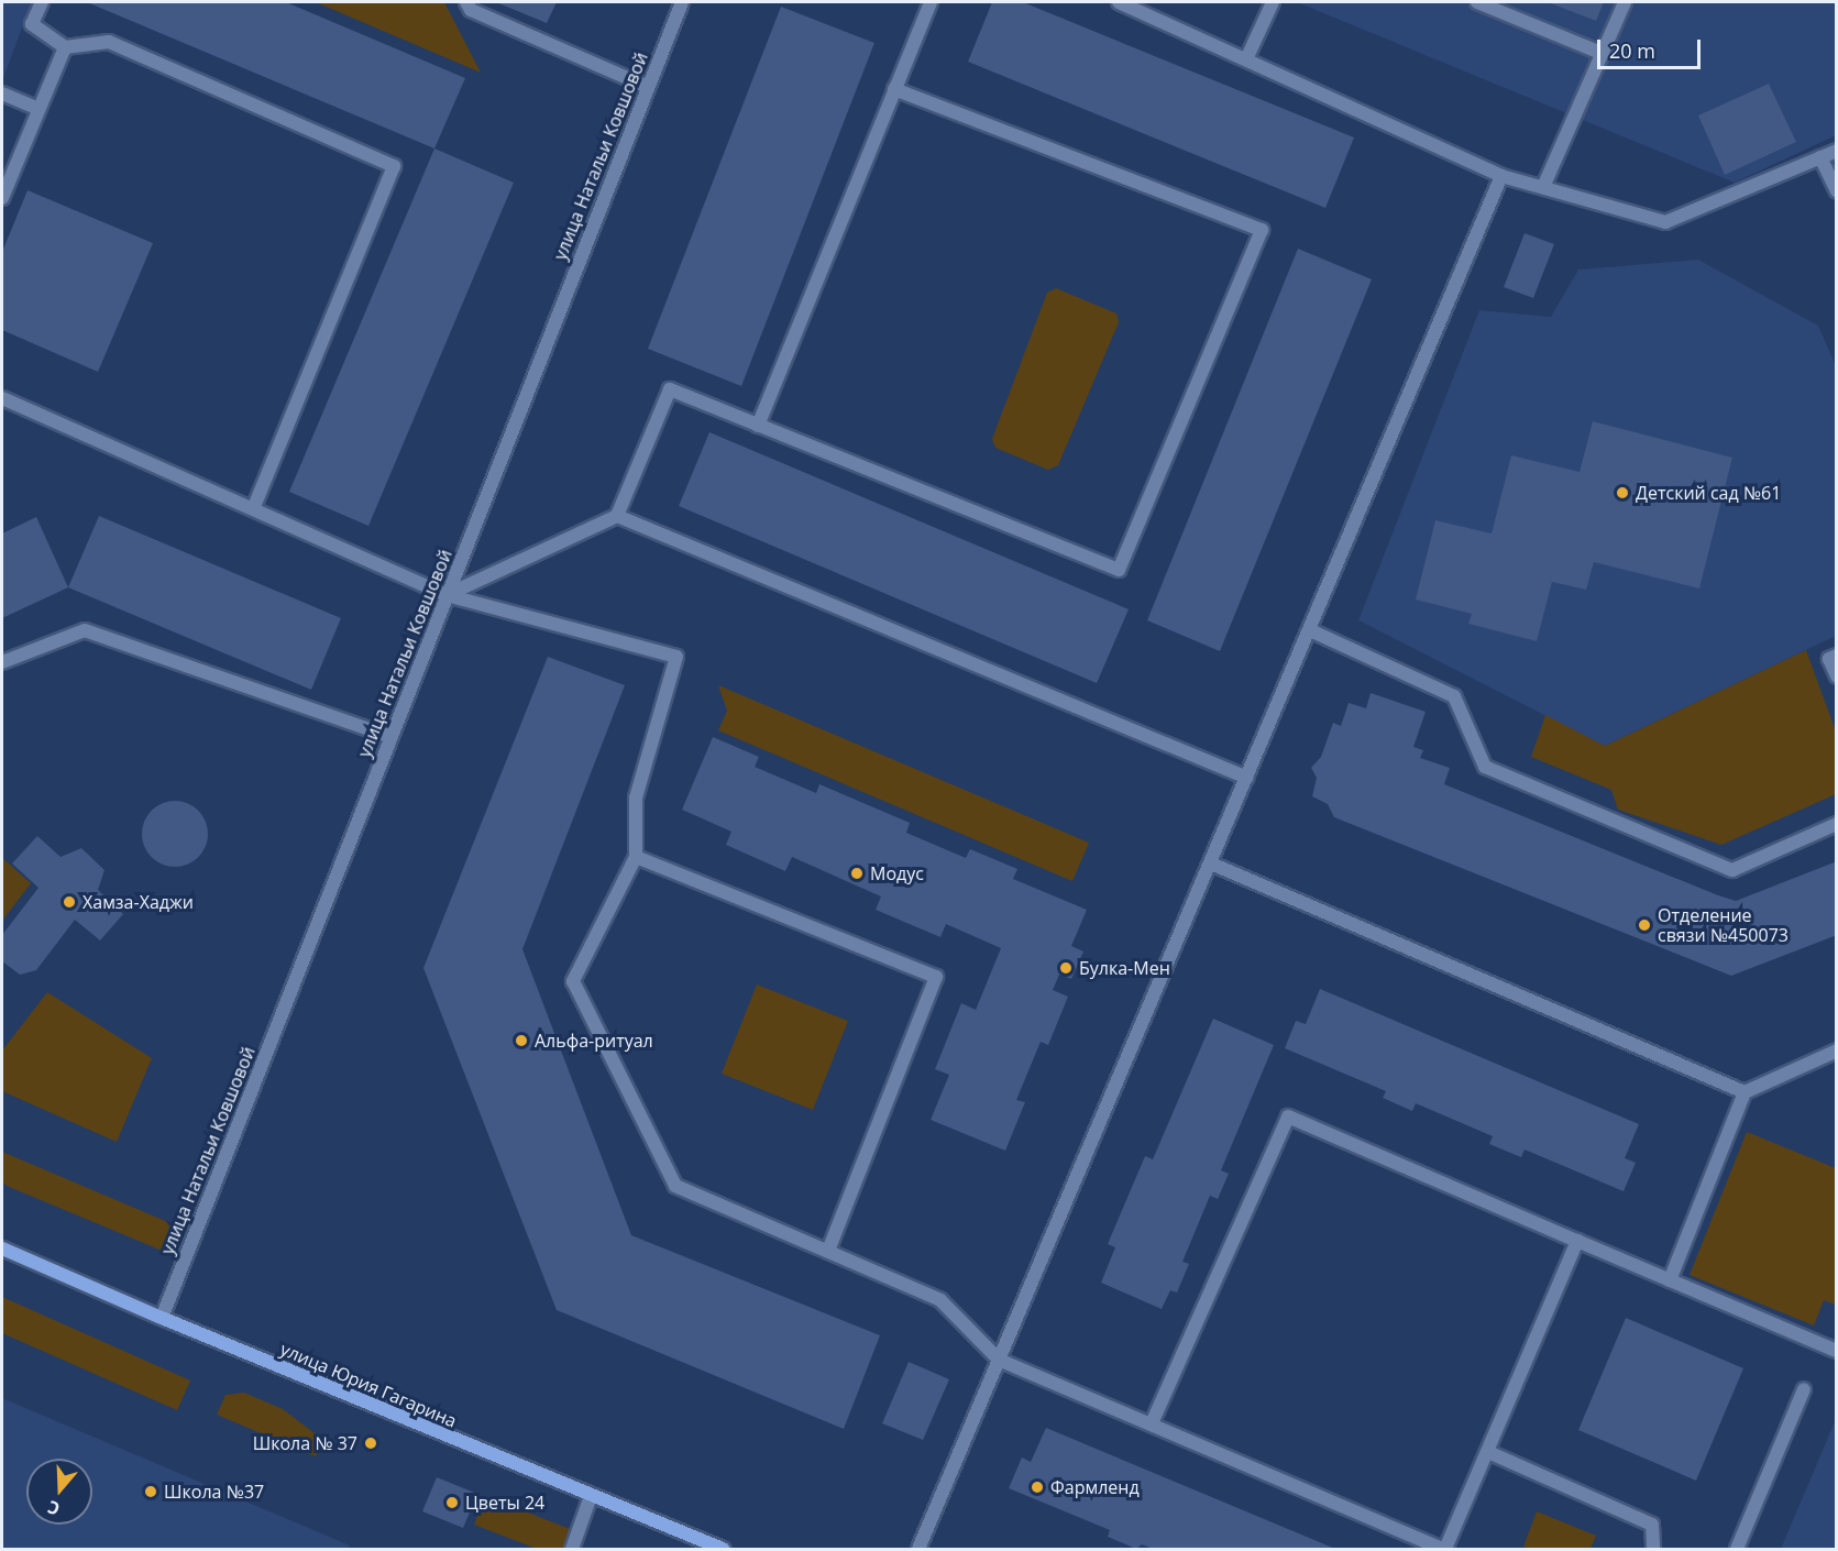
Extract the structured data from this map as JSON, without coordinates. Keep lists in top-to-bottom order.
{
  "streets": {
    "main road": ["улица Юрия Гагарина"],
    "street": ["улица Натальи Ковшовой"]
  },
  "crossings": [
    ["улица Натальи Ковшовой", "улица Юрия Гагарина"]
  ],
  "places": [
    "Детский сад №61",
    "Модус",
    "Хамза-Хаджи",
    "Отделение связи №450073",
    "Булка-Мен",
    "Альфа-ритуал",
    "Школа № 37",
    "Фармленд",
    "Школа №37",
    "Цветы 24"
  ],
  "scale_bar": "20 m",
  "north": "bottom"
}
